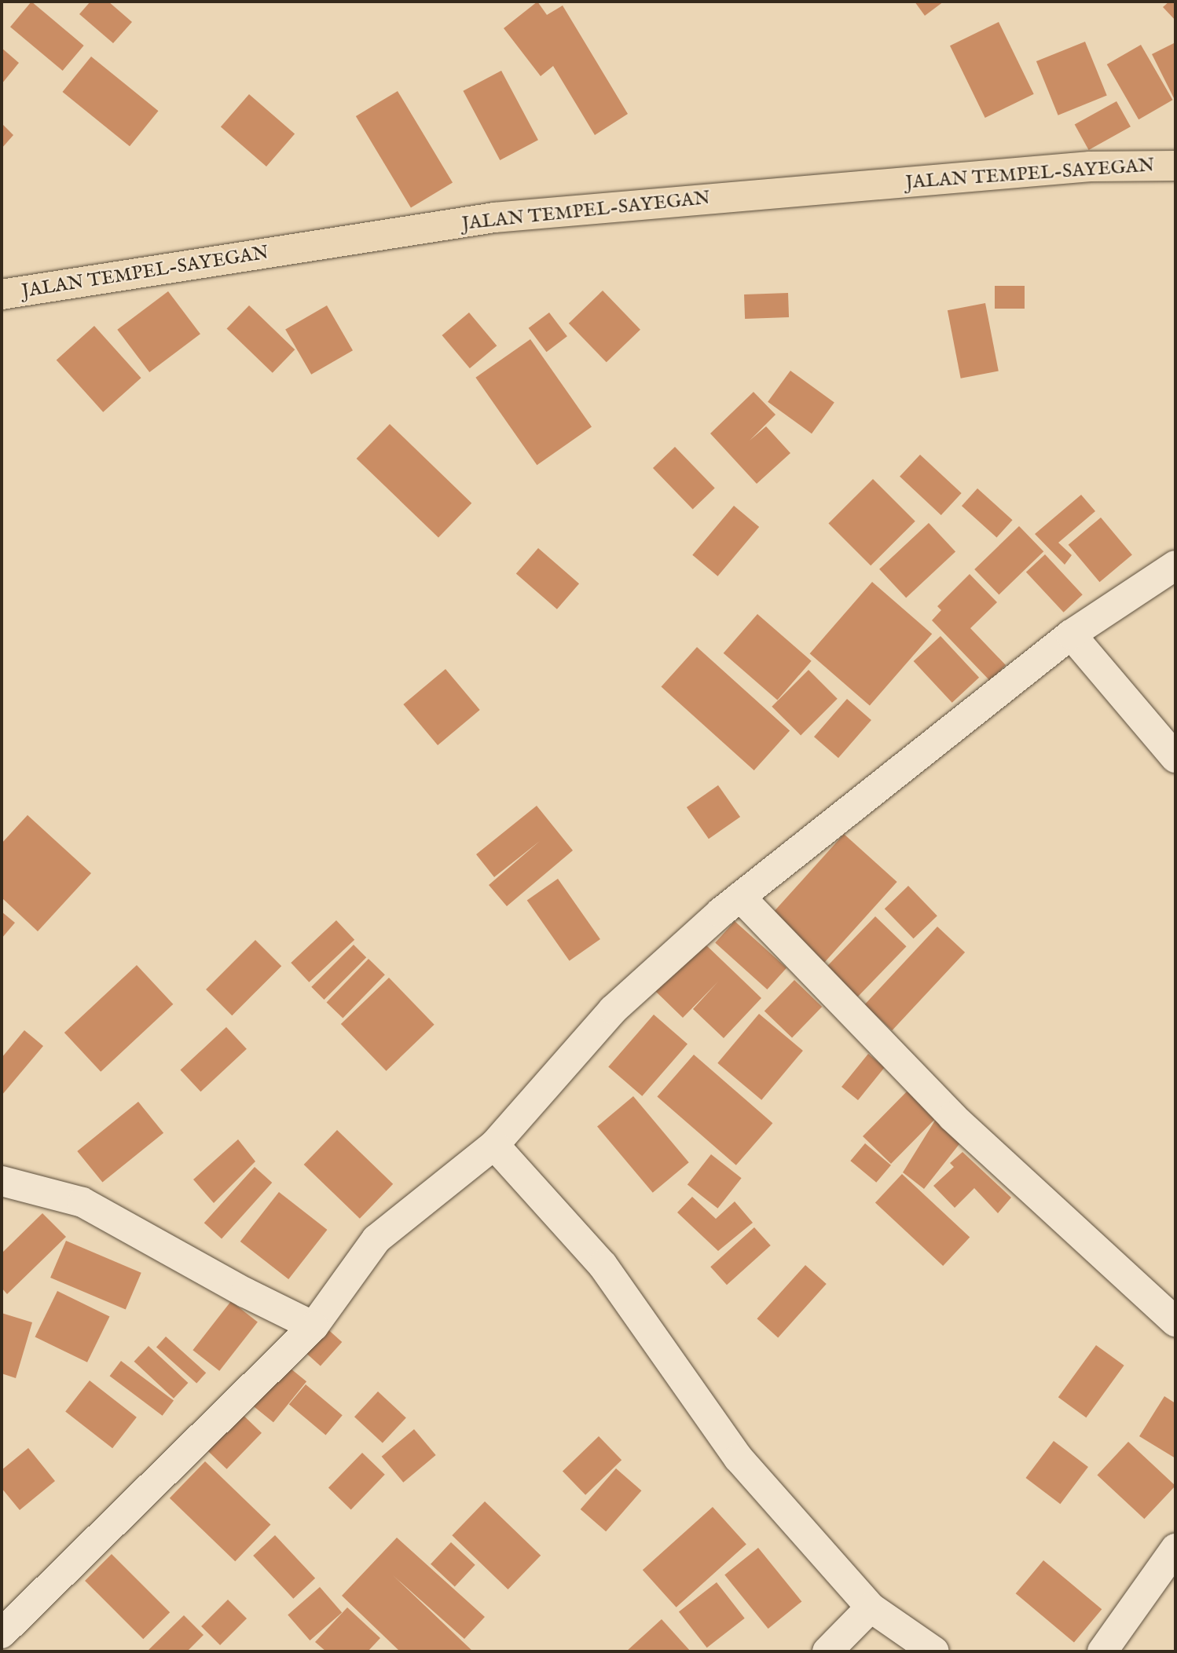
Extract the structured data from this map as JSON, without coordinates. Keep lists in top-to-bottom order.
{
  "streets": {
    "main road": ["JALAN TEMPEL-SAYEGAN"]
  }
}
